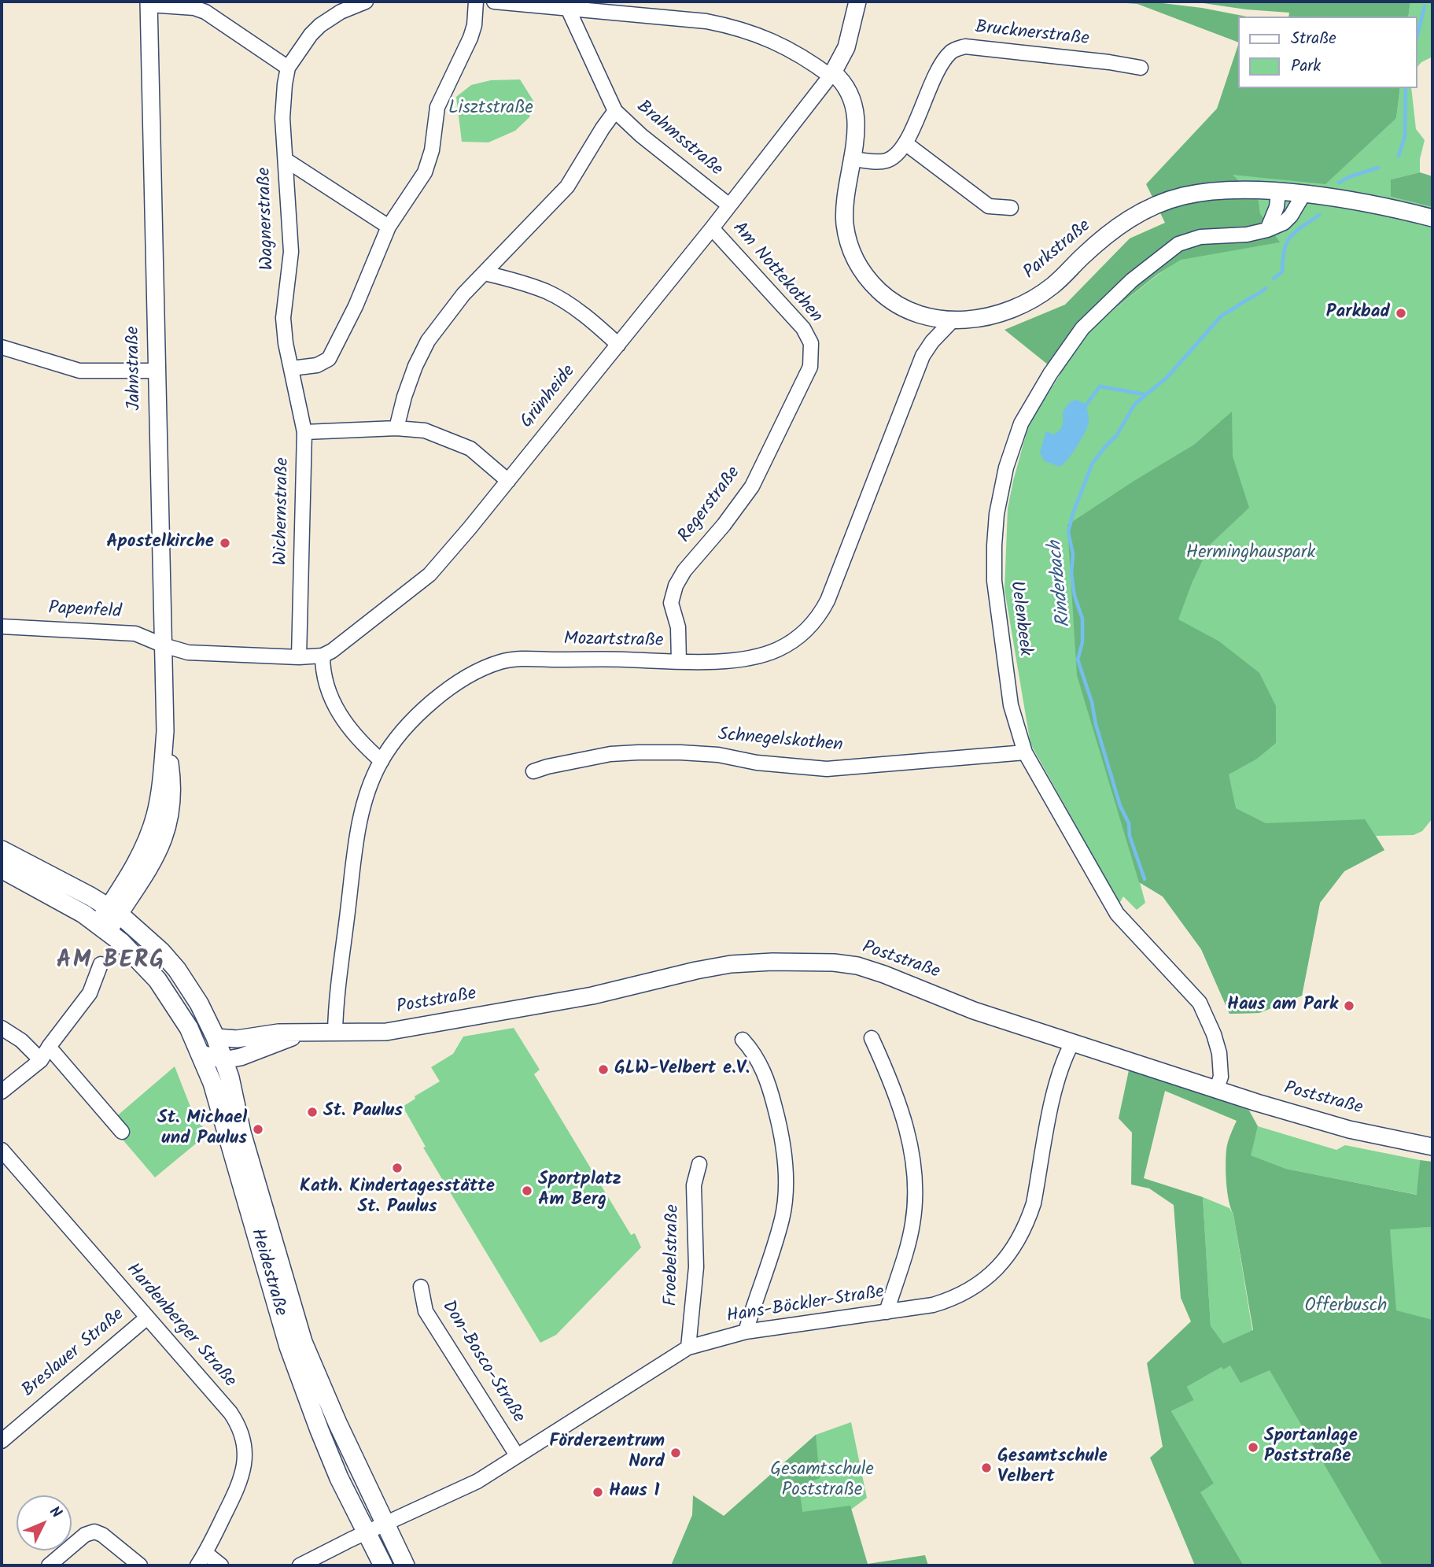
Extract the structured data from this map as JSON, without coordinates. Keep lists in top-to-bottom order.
{
  "streets": {
    "main road": ["Heidestraße"],
    "street": [
      "Brucknerstraße",
      "Brahmsstraße",
      "Wagnerstraße",
      "Parkstraße",
      "Am Nottekothen",
      "Jahnstraße",
      "Grünheide",
      "Regerstraße",
      "Wichernstraße",
      "Papenfeld",
      "Uelenbeek",
      "Mozartstraße",
      "Schnegelskothen",
      "Poststraße",
      "Froebelstraße",
      "Hans-Böckler-Straße",
      "Hardenberger Straße",
      "Breslauer Straße",
      "Don-Bosco-Straße"
    ]
  },
  "crossings": [
    ["Brucknerstraße", "Parkstraße"],
    ["Brahmsstraße", "Grünheide"],
    ["Wagnerstraße", "Wichernstraße"],
    ["Parkstraße", "Grünheide"],
    ["Parkstraße", "Uelenbeek"],
    ["Parkstraße", "Mozartstraße"],
    ["Am Nottekothen", "Grünheide"],
    ["Am Nottekothen", "Regerstraße"],
    ["Jahnstraße", "Grünheide"],
    ["Jahnstraße", "Papenfeld"],
    ["Jahnstraße", "Heidestraße"],
    ["Grünheide", "Wichernstraße"],
    ["Grünheide", "Papenfeld"],
    ["Regerstraße", "Mozartstraße"],
    ["Uelenbeek", "Schnegelskothen"],
    ["Uelenbeek", "Poststraße"],
    ["Mozartstraße", "Poststraße"],
    ["Poststraße", "Heidestraße"],
    ["Poststraße", "Hans-Böckler-Straße"],
    ["Froebelstraße", "Hans-Böckler-Straße"],
    ["Heidestraße", "Hans-Böckler-Straße"],
    ["Hans-Böckler-Straße", "Don-Bosco-Straße"],
    ["Hardenberger Straße", "Breslauer Straße"]
  ],
  "districts": ["AM BERG"],
  "water": ["Rinderbach"],
  "parks": [
    "Lisztstraße",
    "Herminghauspark",
    "Offerbusch",
    "Gesamtschule Poststraße"
  ],
  "places": [
    "Parkbad",
    "Apostelkirche",
    "Haus am Park",
    "GLW-Velbert e.V.",
    "St. Paulus",
    "St. Michael und Paulus",
    "Kath. Kindertagesstätte St. Paulus",
    "Sportplatz Am Berg",
    "Sportanlage Poststraße",
    "Förderzentrum Nord",
    "Gesamtschule Velbert",
    "Haus 1"
  ],
  "legend": ["Straße", "Park"],
  "north": "top right"
}
